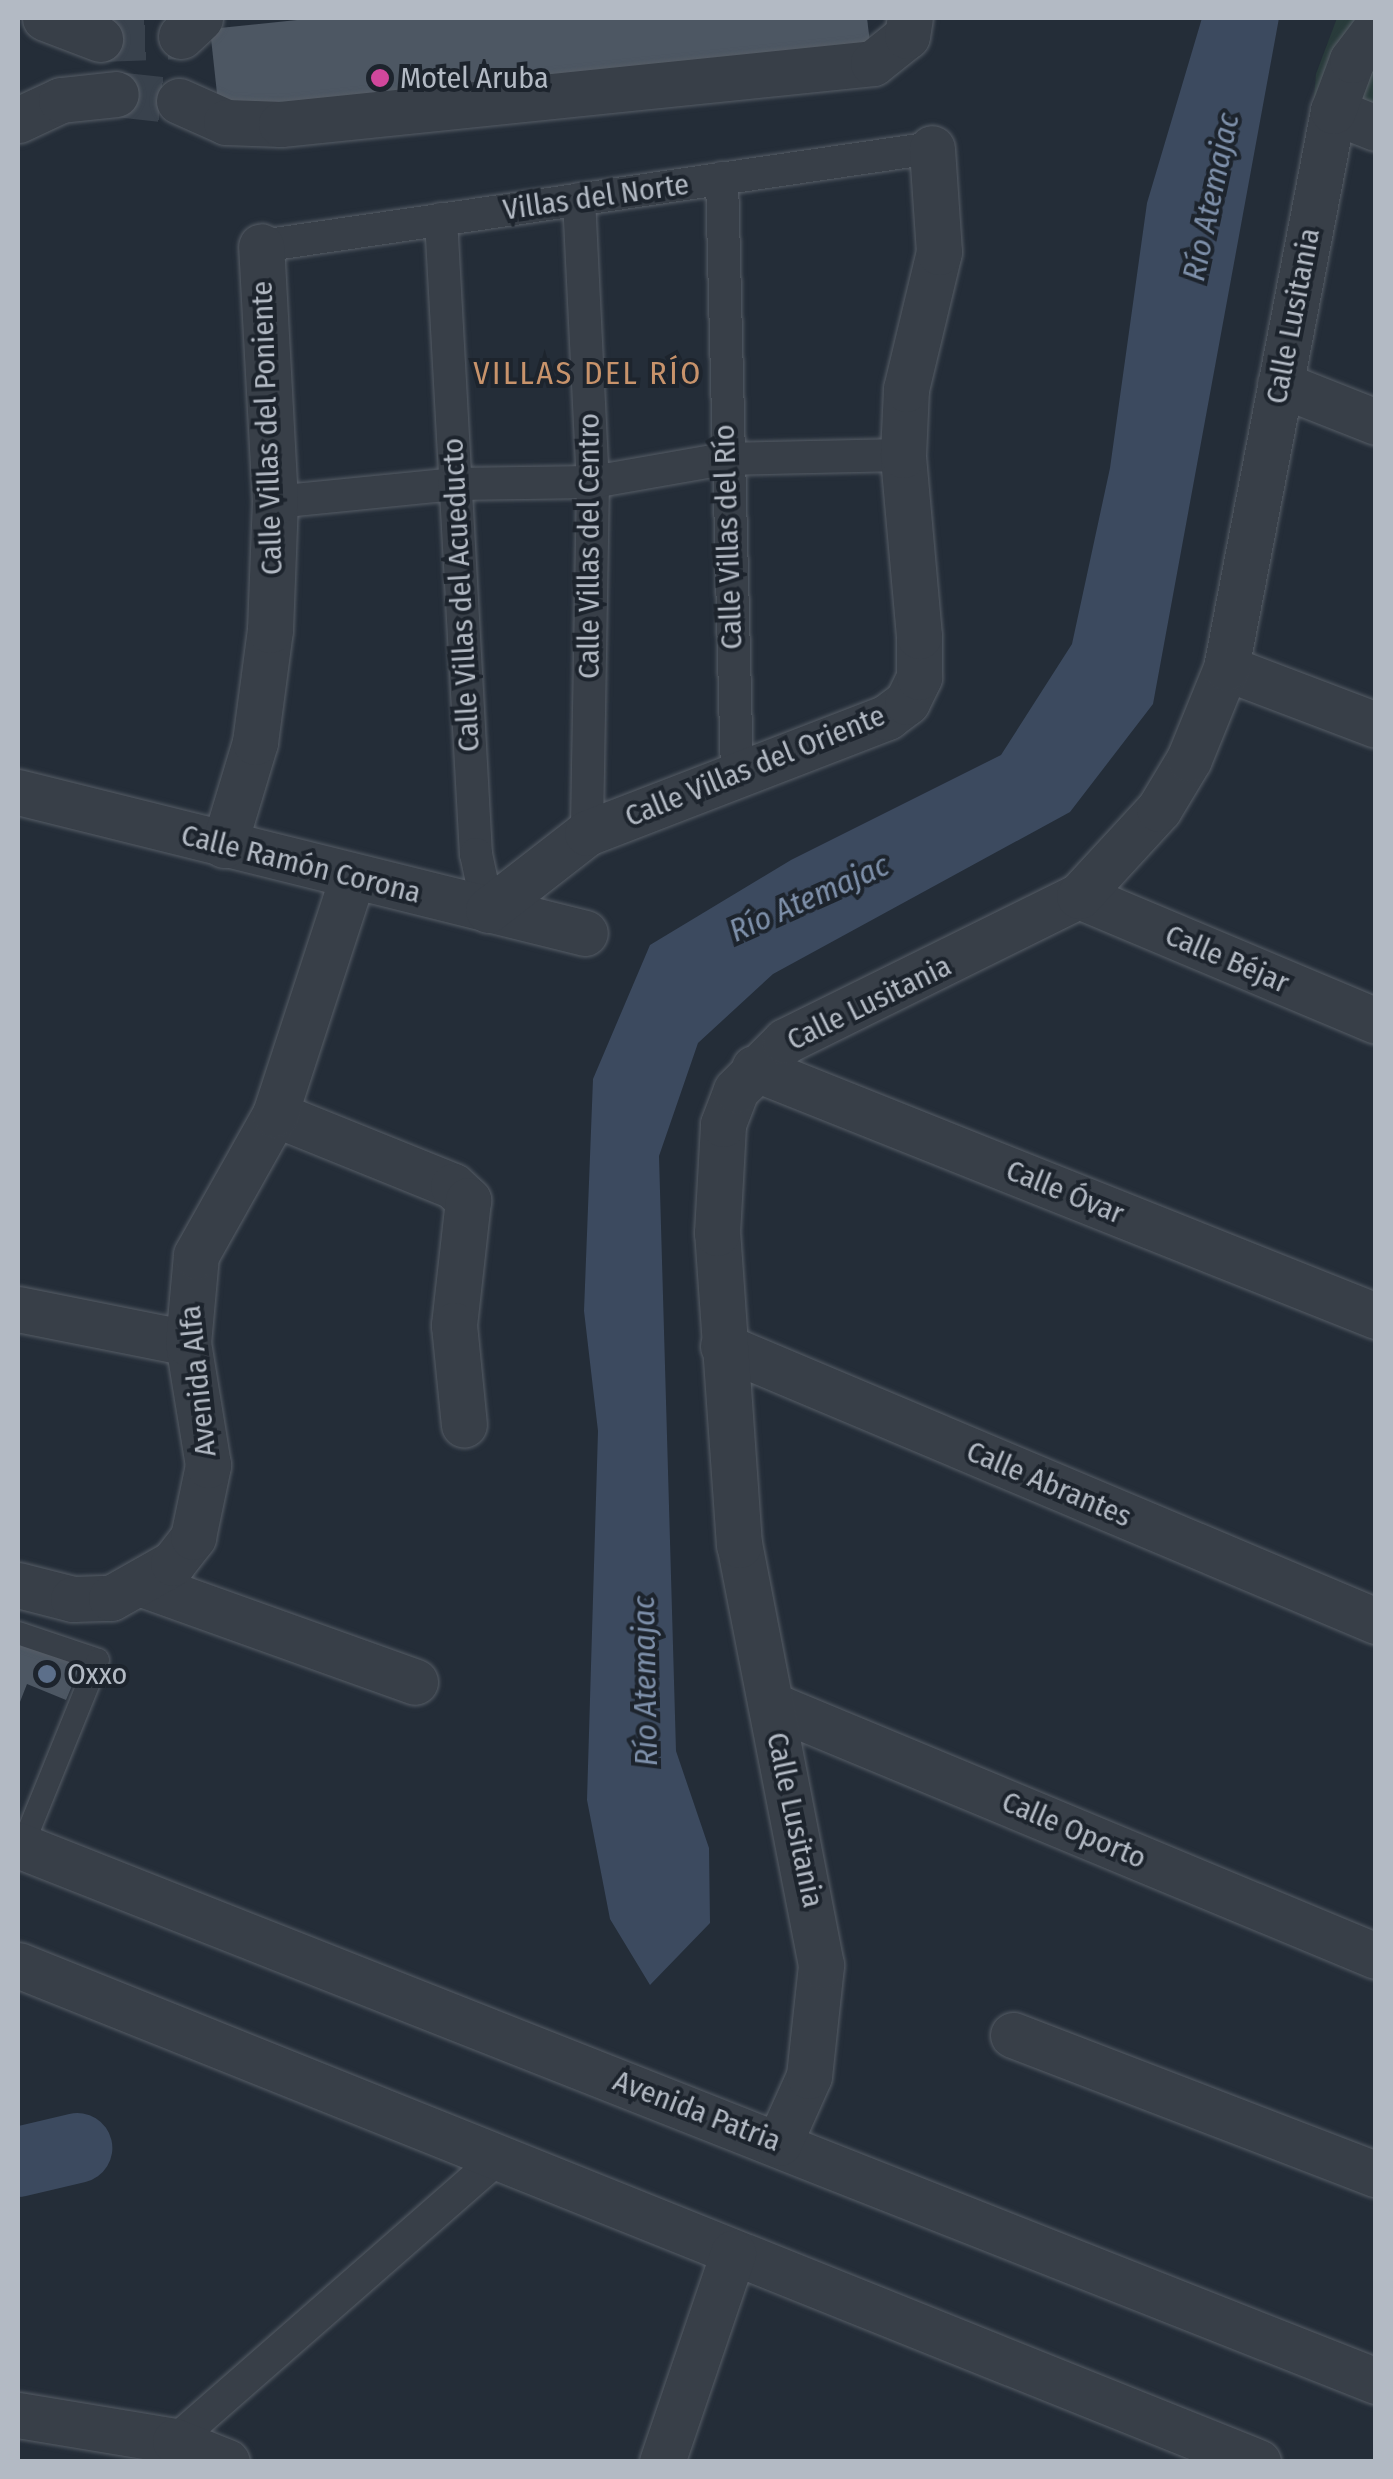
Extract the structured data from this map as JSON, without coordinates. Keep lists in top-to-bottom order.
{
  "streets": {
    "street": [
      "Villas del Norte",
      "Calle Lusitania",
      "Calle Villas del Poniente",
      "Calle Villas del Río",
      "Calle Villas del Centro",
      "Calle Villas del Acueducto",
      "Calle Villas del Oriente",
      "Calle Ramón Corona",
      "Calle Béjar",
      "Calle Óvar",
      "Avenida Alfa",
      "Calle Abrantes",
      "Calle Oporto",
      "Avenida Patria"
    ]
  },
  "crossings": [
    ["Villas del Norte", "Calle Villas del Poniente"],
    ["Villas del Norte", "Calle Villas del Río"],
    ["Villas del Norte", "Calle Villas del Centro"],
    ["Villas del Norte", "Calle Villas del Acueducto"],
    ["Villas del Norte", "Calle Villas del Oriente"],
    ["Calle Lusitania", "Calle Béjar"],
    ["Calle Lusitania", "Calle Óvar"],
    ["Calle Lusitania", "Calle Abrantes"],
    ["Calle Lusitania", "Calle Oporto"],
    ["Calle Lusitania", "Avenida Patria"],
    ["Calle Villas del Poniente", "Calle Ramón Corona"],
    ["Calle Villas del Río", "Calle Villas del Oriente"],
    ["Calle Villas del Centro", "Calle Villas del Oriente"],
    ["Calle Villas del Acueducto", "Calle Villas del Oriente"],
    ["Calle Villas del Acueducto", "Calle Ramón Corona"],
    ["Calle Villas del Oriente", "Calle Ramón Corona"],
    ["Calle Ramón Corona", "Avenida Alfa"]
  ],
  "districts": ["VILLAS DEL RÍO"],
  "water": ["Río Atemajac"],
  "places": ["Motel Aruba", "Oxxo"]
}
